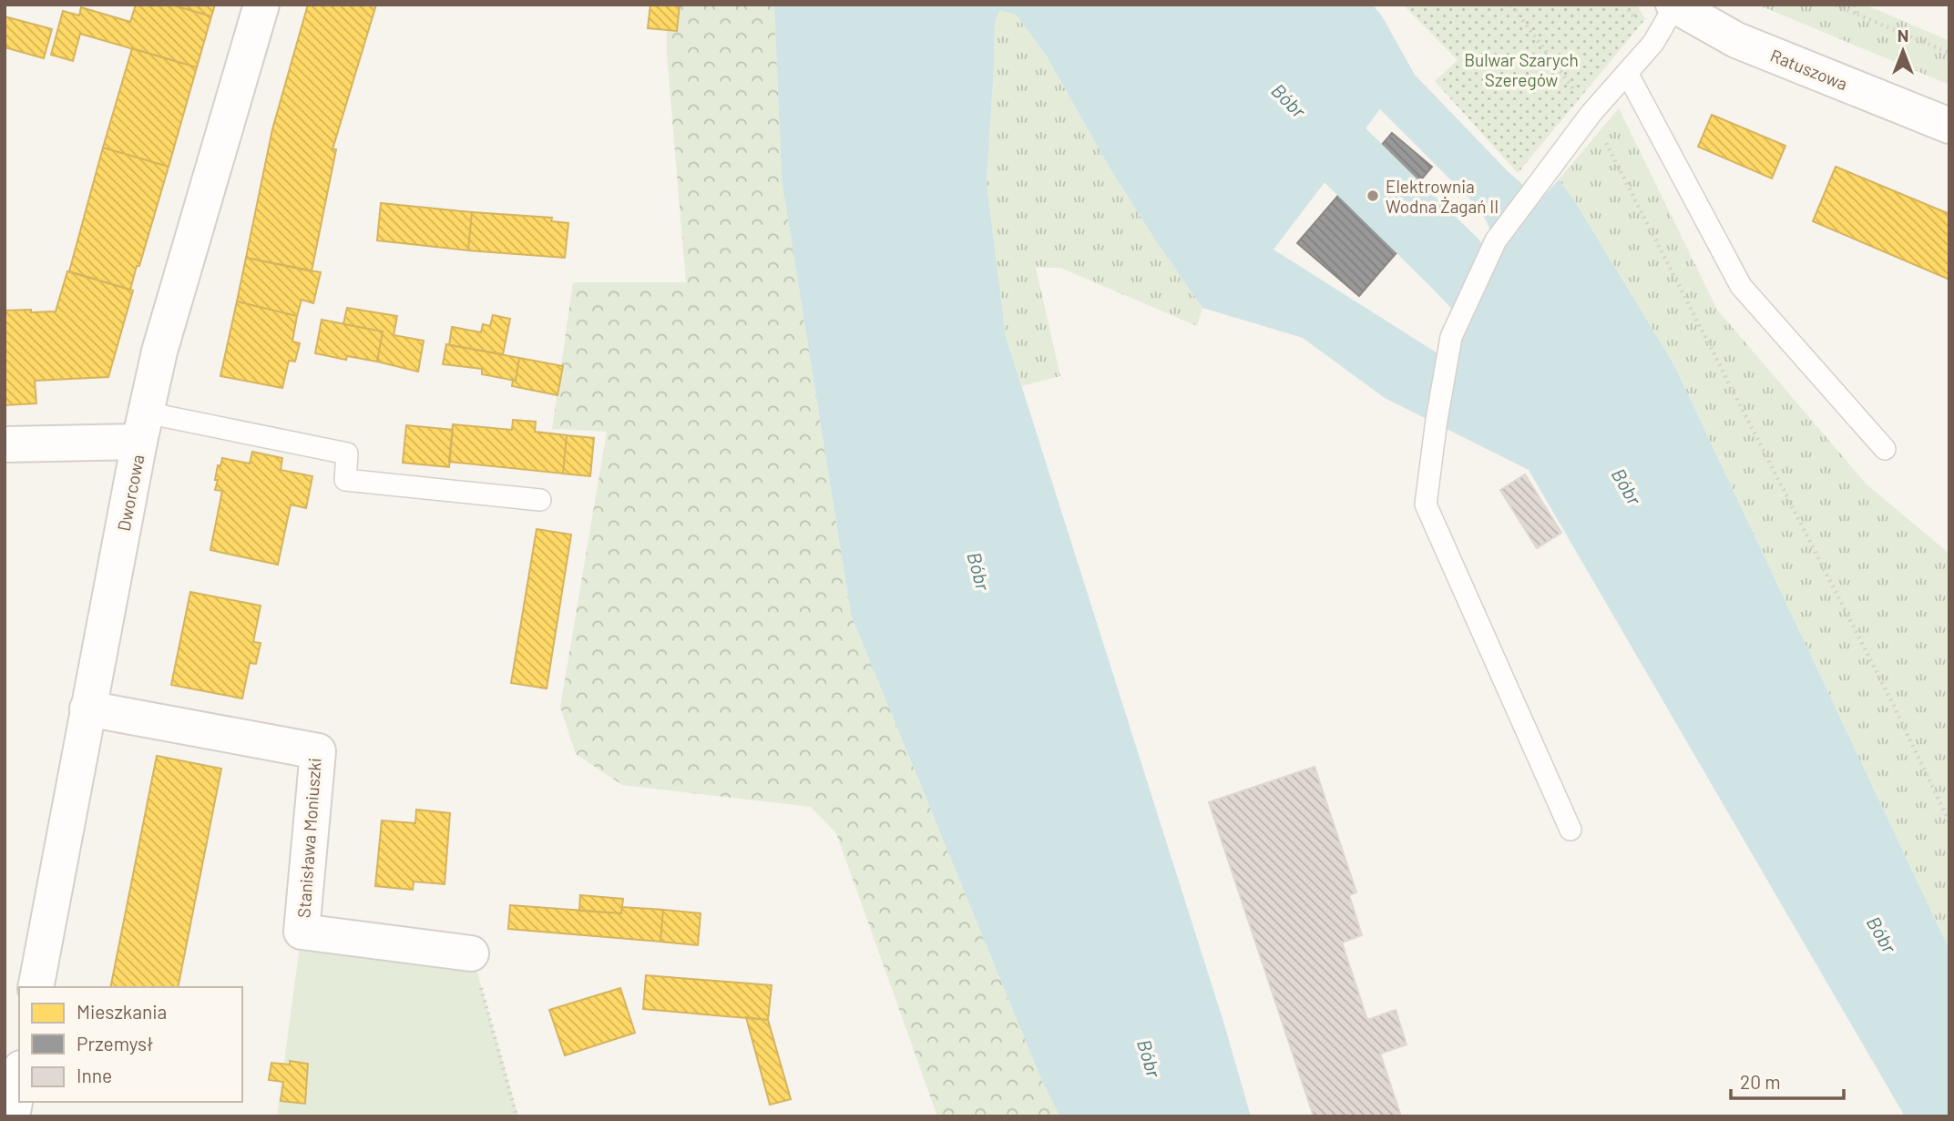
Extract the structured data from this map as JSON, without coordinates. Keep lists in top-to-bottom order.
{
  "streets": {
    "street": ["Ratuszowa", "Dworcowa", "Stanisława Moniuszki"]
  },
  "crossings": [
    ["Dworcowa", "Stanisława Moniuszki"]
  ],
  "water": ["Bóbr"],
  "parks": ["Bulwar Szarych Szeregów"],
  "places": ["Elektrownia Wodna Żagań II"],
  "legend": ["Mieszkania", "Przemysł", "Inne"],
  "scale_bar": "20 m",
  "north": "top"
}
